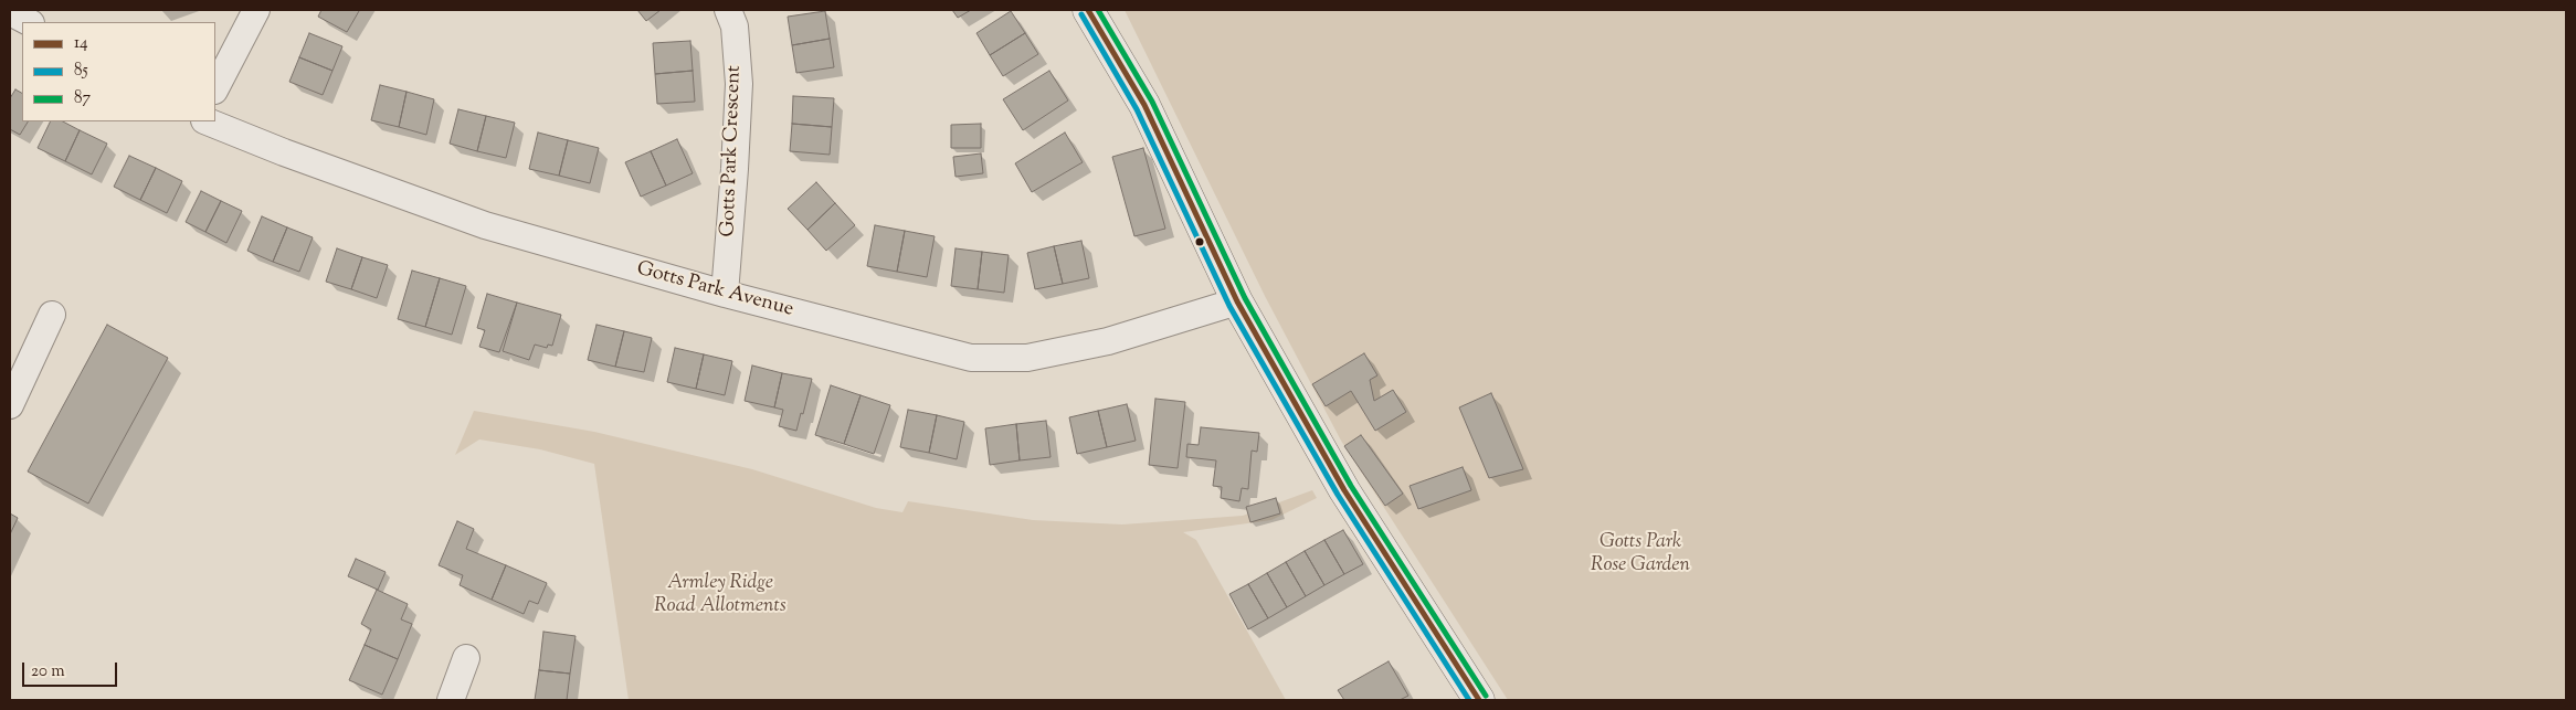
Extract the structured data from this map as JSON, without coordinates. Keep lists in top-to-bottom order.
{
  "streets": {
    "street": ["Gotts Park Crescent", "Gotts Park Avenue"]
  },
  "crossings": [
    ["Gotts Park Crescent", "Gotts Park Avenue"]
  ],
  "parks": ["Gotts Park Rose Garden", "Armley Ridge Road Allotments"],
  "lines": ["transit line 14", "transit line 87", "transit line 85"],
  "legend": ["14", "85", "87"],
  "scale_bar": "20 m"
}
